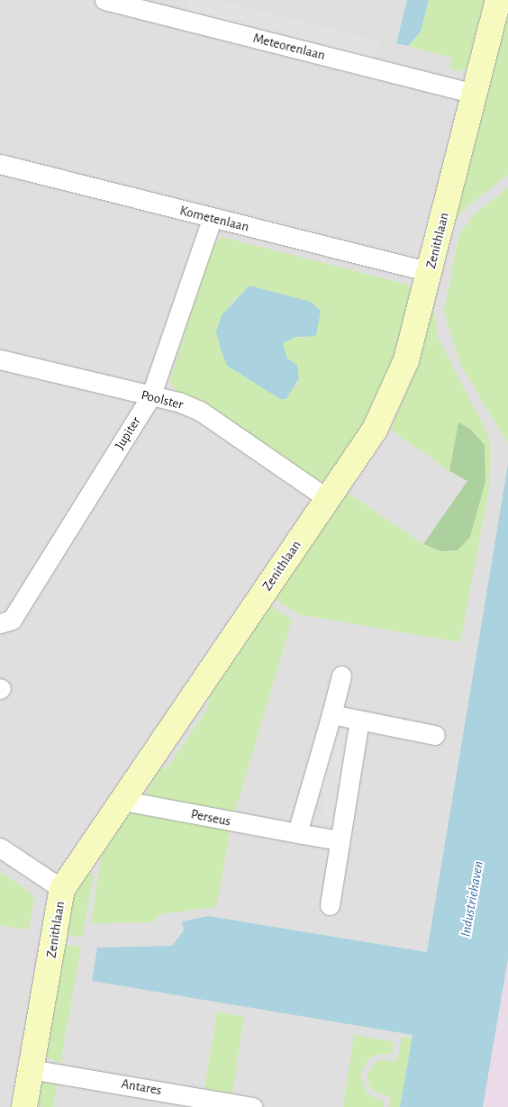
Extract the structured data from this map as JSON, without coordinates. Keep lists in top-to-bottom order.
{
  "streets": {
    "street": [
      "Meteorenlaan",
      "Kometenlaan",
      "Zenithlaan",
      "Poolster",
      "Jupiter",
      "Perseus",
      "Antares"
    ]
  },
  "crossings": [
    ["Meteorenlaan", "Zenithlaan"],
    ["Kometenlaan", "Zenithlaan"],
    ["Kometenlaan", "Jupiter"],
    ["Zenithlaan", "Poolster"],
    ["Zenithlaan", "Perseus"],
    ["Zenithlaan", "Antares"],
    ["Poolster", "Jupiter"]
  ],
  "water": ["Industriehaven"]
}
